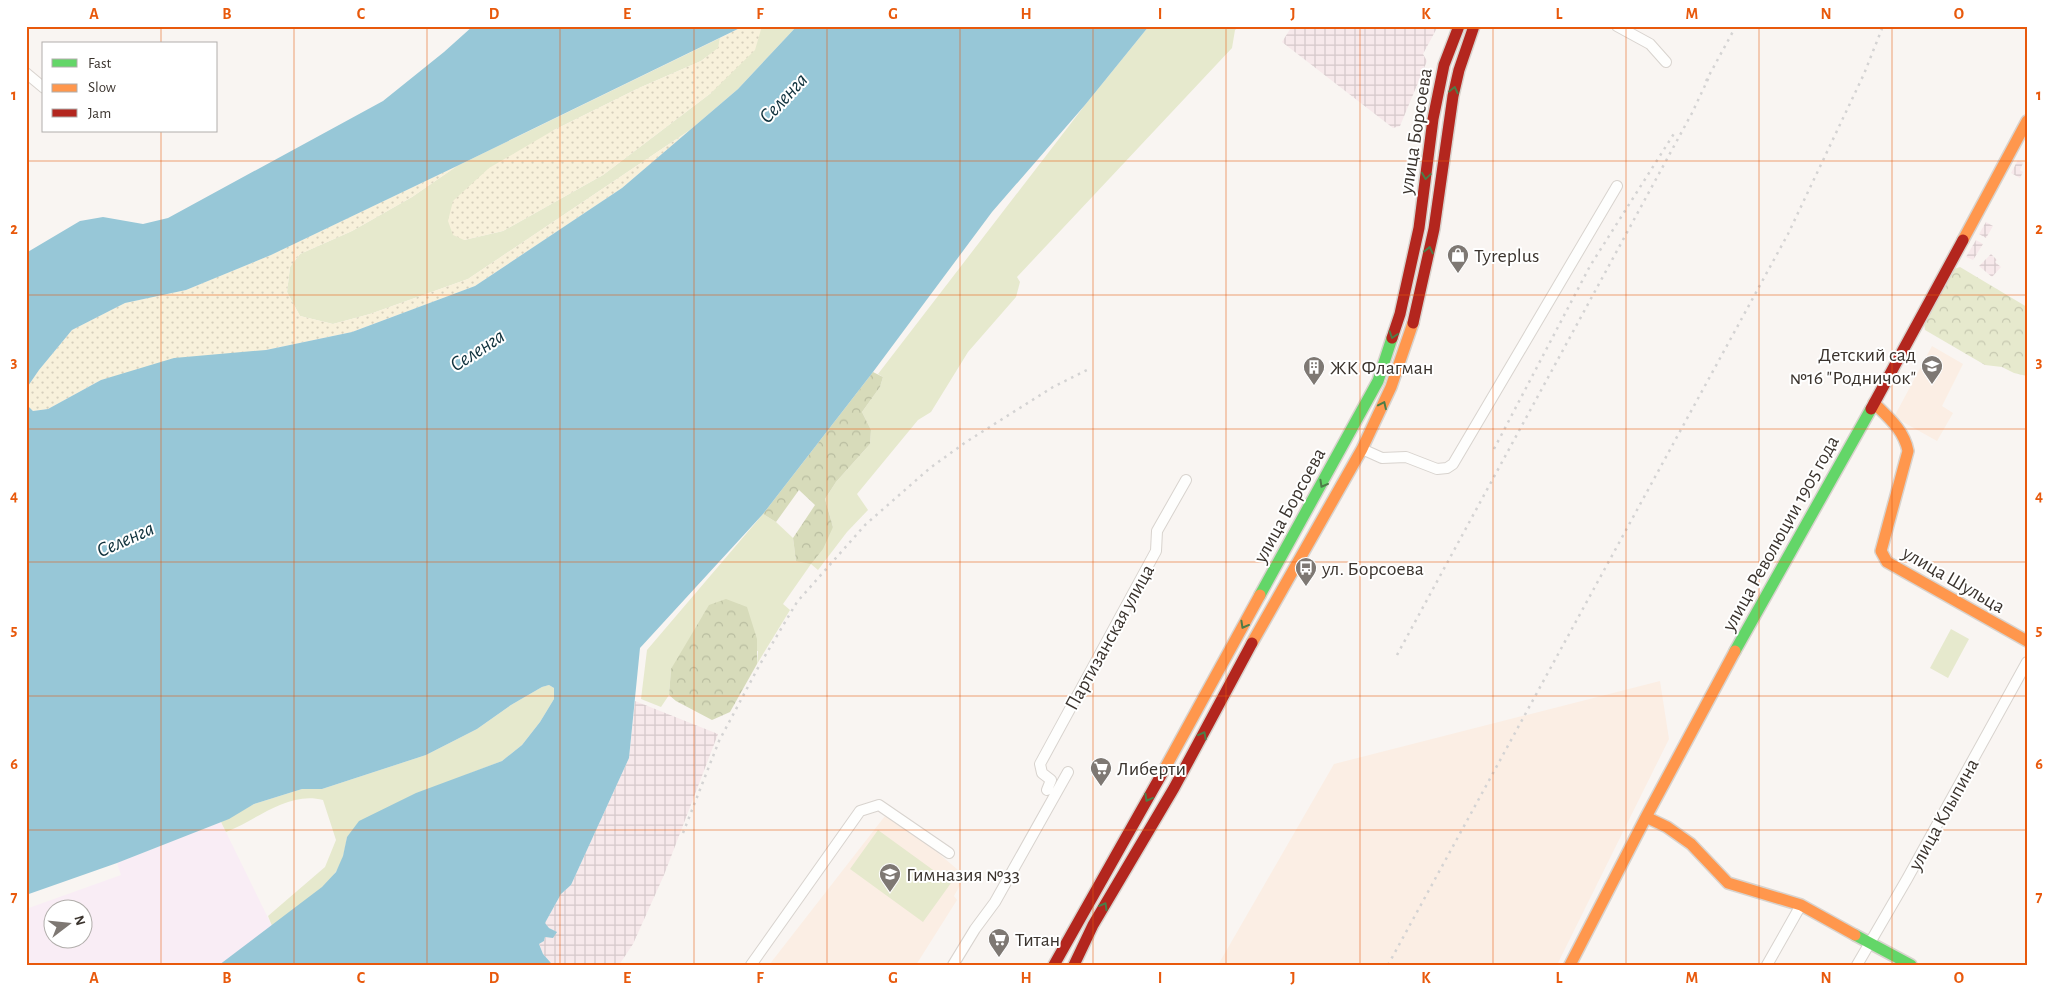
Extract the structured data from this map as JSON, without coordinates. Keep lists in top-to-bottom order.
{
  "streets": {
    "main road": ["улица Борсоева", "улица Революции 1905 года", "улица Шульца"],
    "street": ["Партизанская улица", "улица Клыпина"]
  },
  "crossings": [
    ["улица Революции 1905 года", "улица Шульца"]
  ],
  "water": ["Селенга"],
  "places": {
    "shop": ["Tyreplus"],
    "school or university": ["Детский сад №16 \"Родничок\"", "Гимназия №33"],
    "building": ["ЖК Флагман"],
    "bus stop": ["ул. Борсоева"],
    "supermarket": ["Либерти", "Титан"]
  },
  "legend": ["Fast", "Slow", "Jam"],
  "north": "right",
  "grid": {
    "columns": [
      "A",
      "B",
      "C",
      "D",
      "E",
      "F",
      "G",
      "H",
      "I",
      "J",
      "K",
      "L",
      "M",
      "N",
      "O"
    ],
    "rows": [
      "1",
      "2",
      "3",
      "4",
      "5",
      "6",
      "7"
    ]
  }
}
